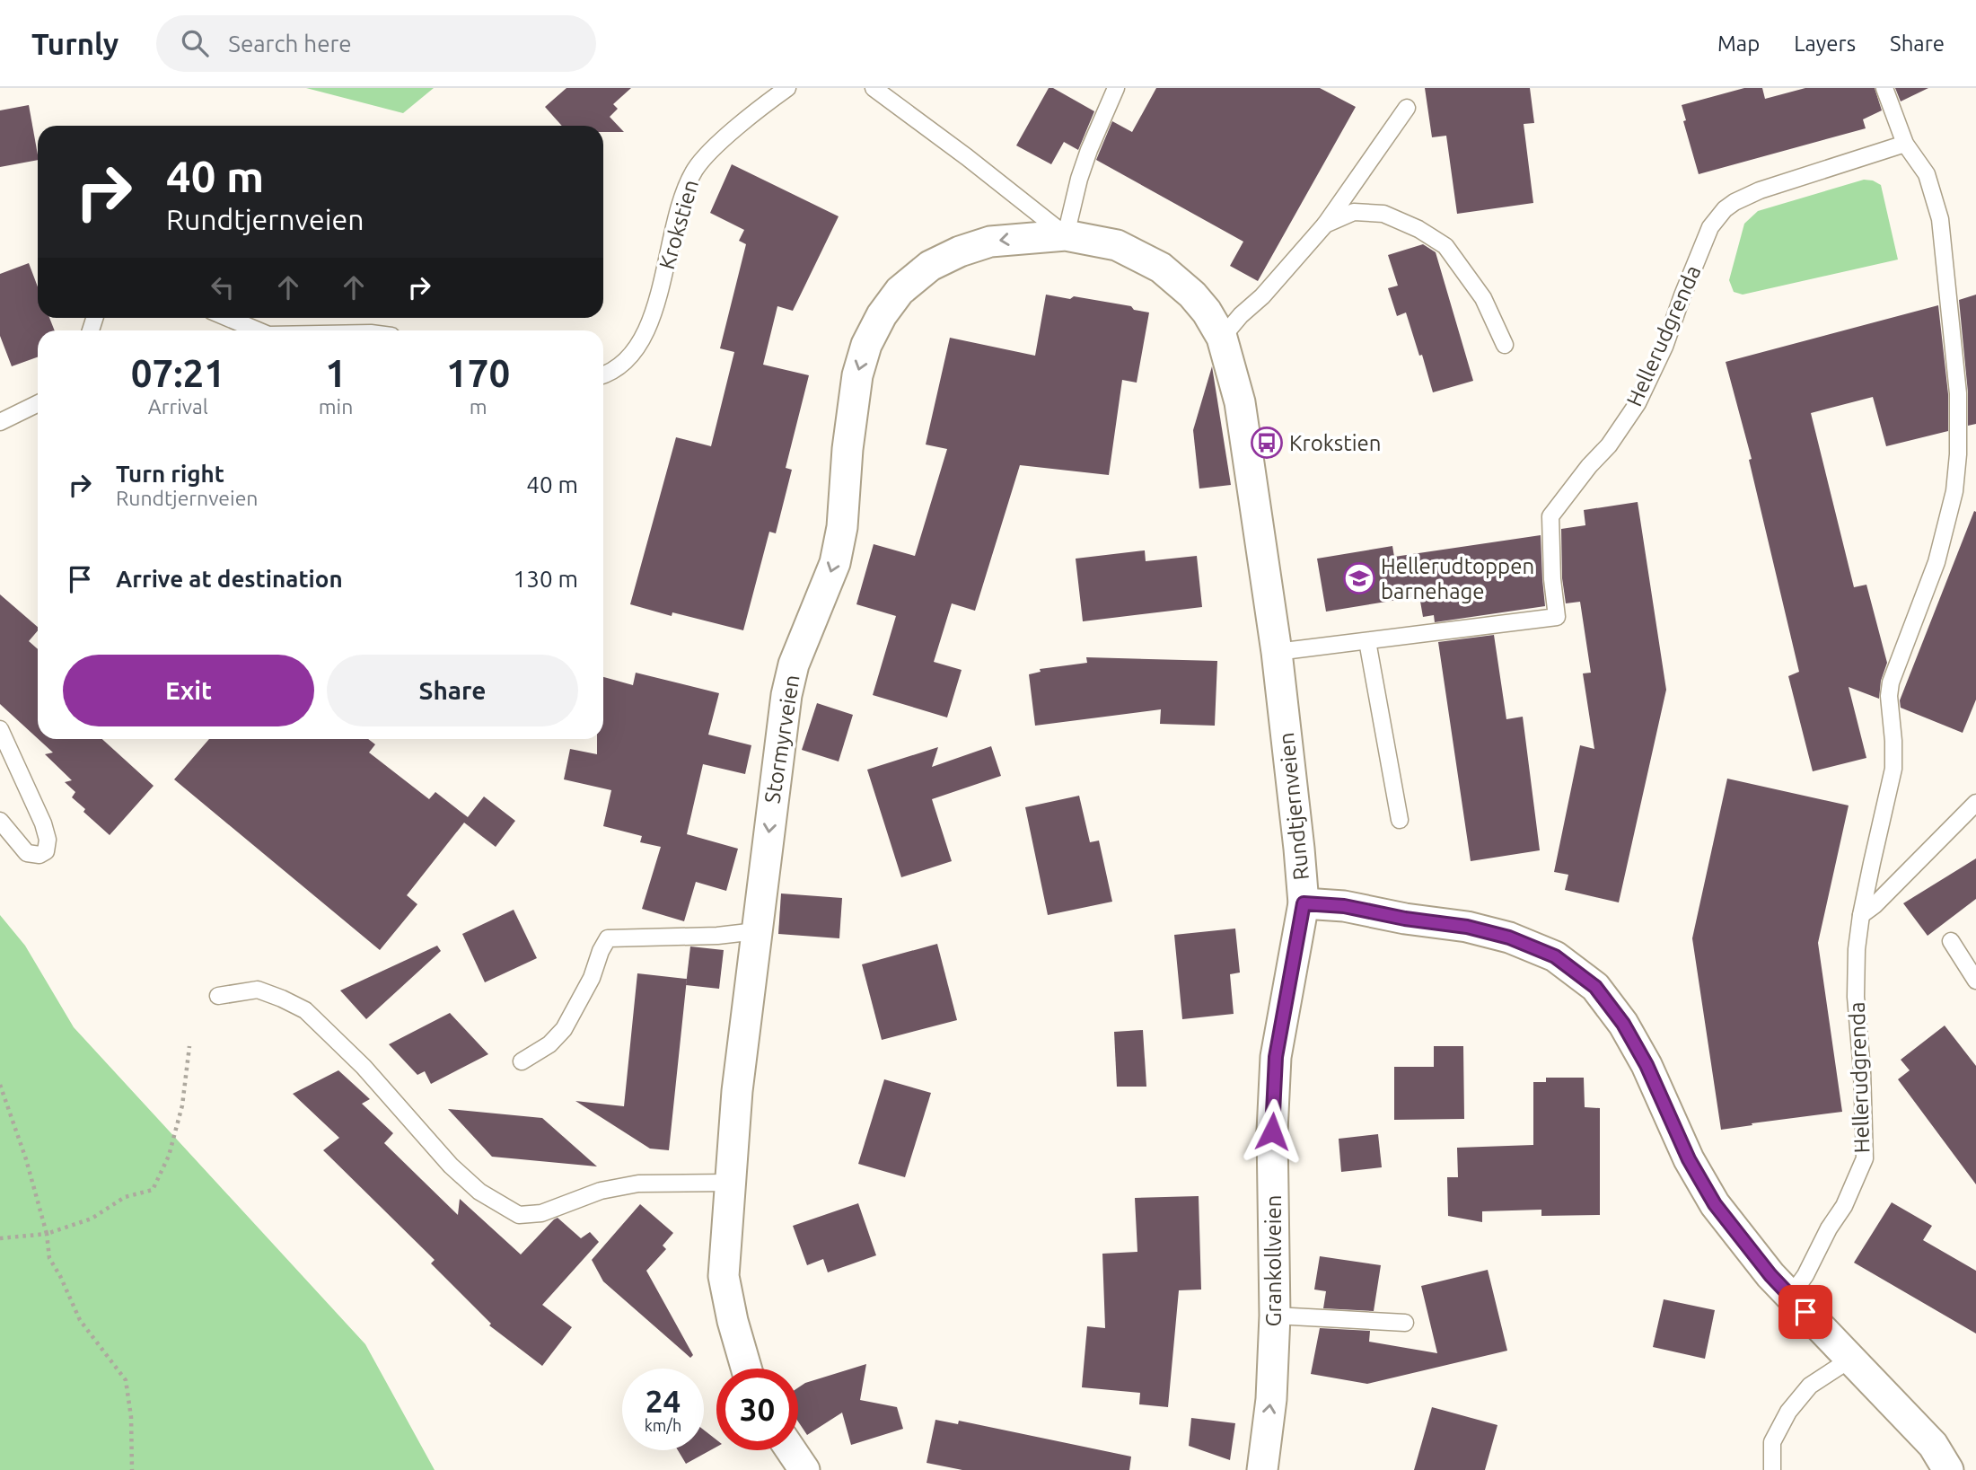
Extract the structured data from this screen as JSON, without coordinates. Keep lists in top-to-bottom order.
{
  "streets": {
    "street": ["Stormyrveien", "Rundtjernveien", "Grankollveien"],
    "lane": ["Krokstien", "Hellerudgrenda"]
  },
  "crossings": [
    ["Hellerudgrenda", "Rundtjernveien"],
    ["Stormyrveien", "Rundtjernveien"],
    ["Rundtjernveien", "Grankollveien"]
  ],
  "one_way": ["Stormyrveien"],
  "places": {
    "bus stop": ["Krokstien"],
    "school or university": ["Hellerudtoppen barnehage"]
  },
  "page": {
    "header": "Turnly",
    "search": "Search here",
    "nav": ["Map", "Layers", "Share"],
    "turn": ["40 m", "Rundtjernveien"],
    "eta": [
      "07:21",
      "Arrival",
      "1",
      "min",
      "170",
      "m"
    ],
    "list": [
      {
        "name": "Turn right",
        "note": "Rundtjernveien",
        "value": "40 m"
      },
      {
        "name": "Arrive at destination",
        "value": "130 m"
      }
    ],
    "buttons": ["Exit", "Share"],
    "speed": "24 km/h",
    "limit": "30"
  }
}
